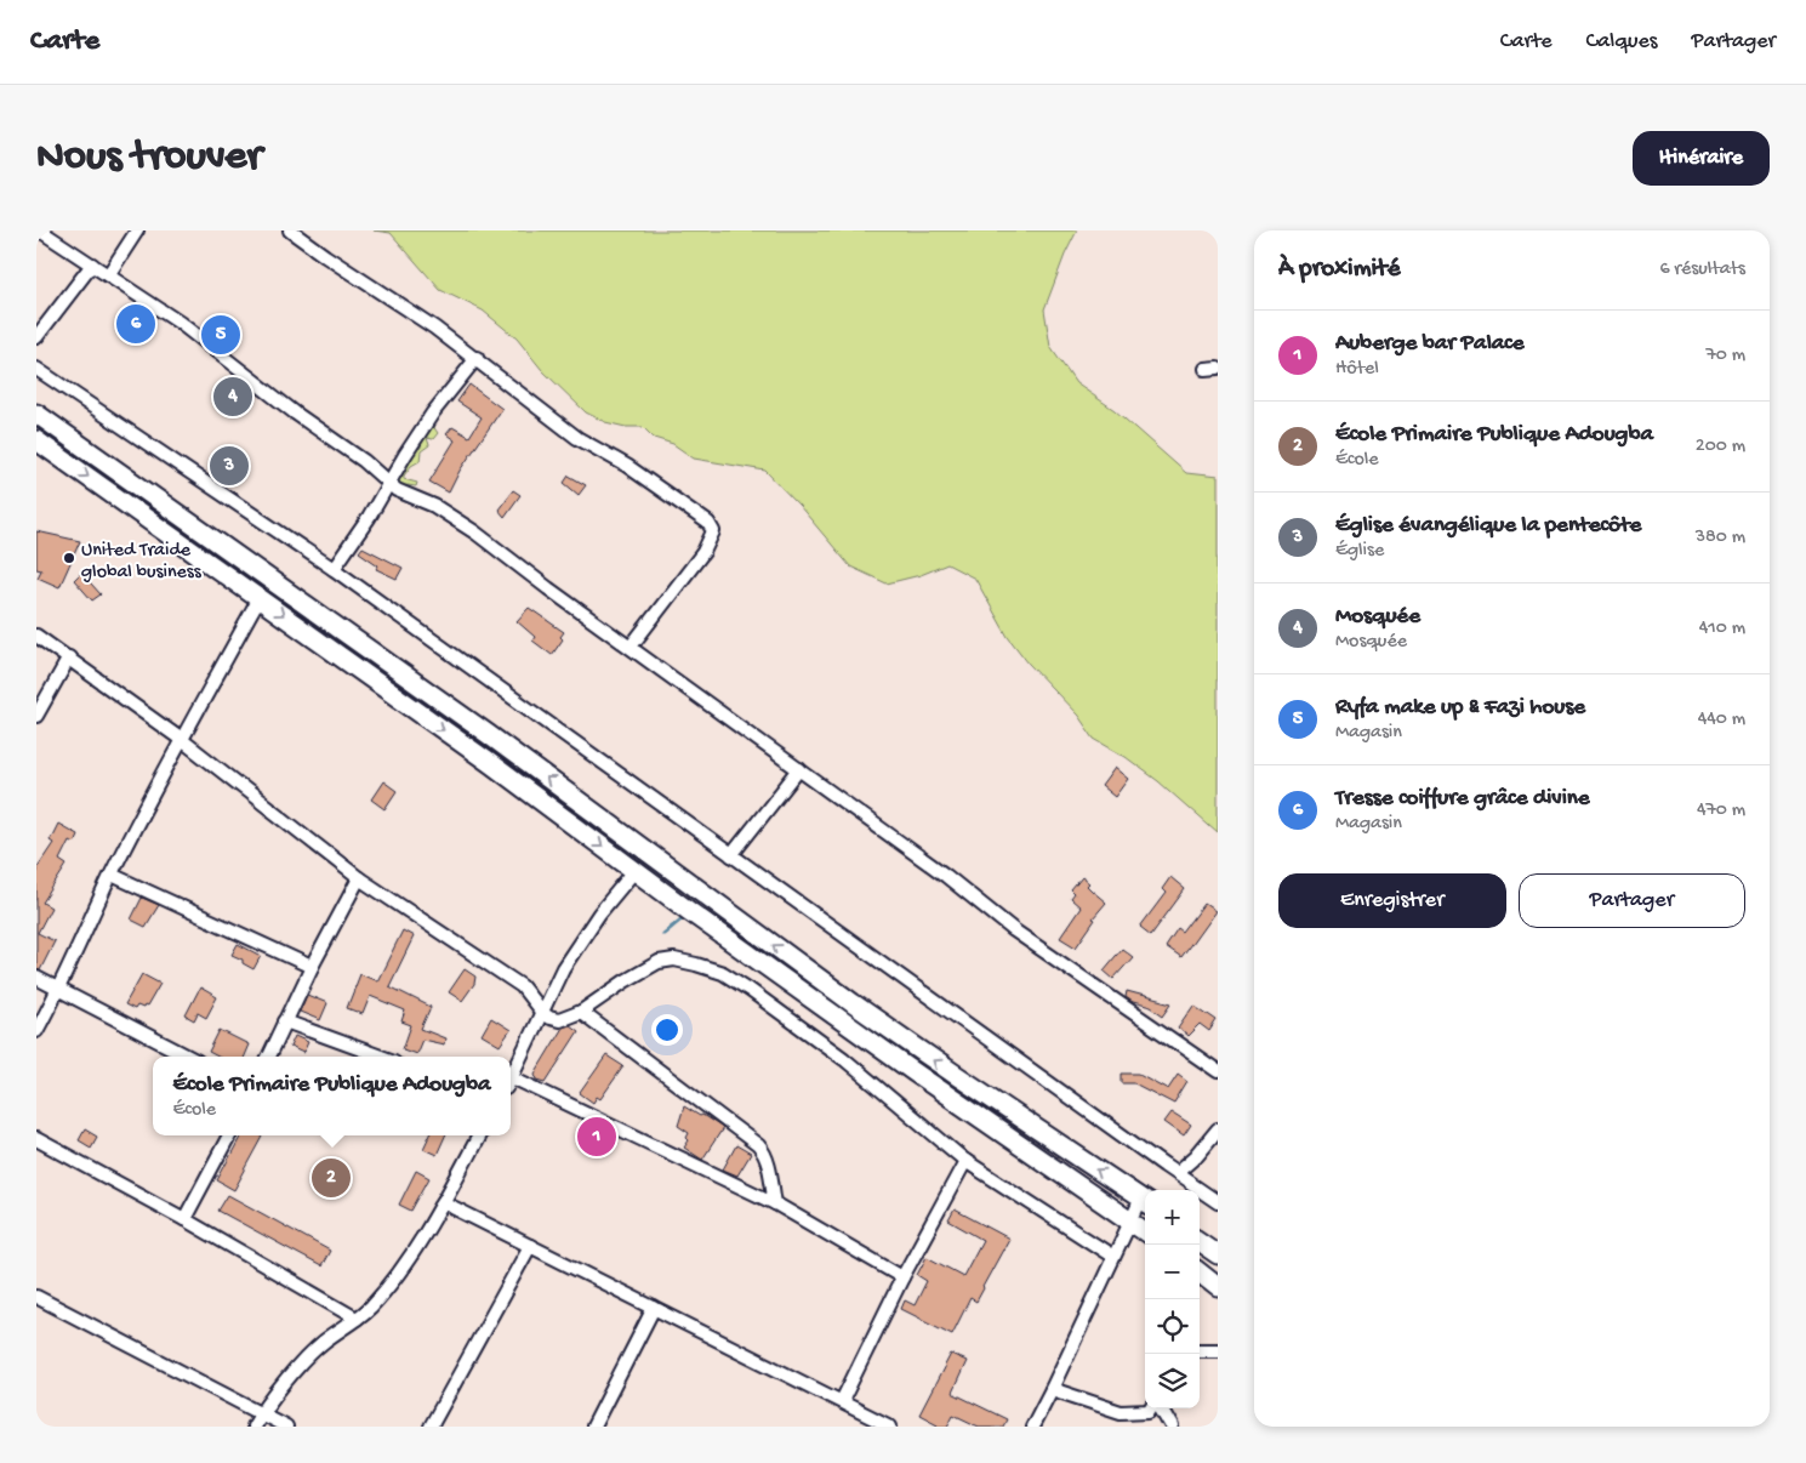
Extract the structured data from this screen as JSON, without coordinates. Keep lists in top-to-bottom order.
{
  "places": ["United Traide global business"],
  "page": {
    "header": "Carte",
    "nav": ["Carte", "Calques", "Partager"],
    "buttons": [
      "Itinéraire",
      ["Enregistrer", "Partager"]
    ],
    "title": "Nous trouver",
    "heading": ["À proximité", "6 résultats"],
    "pins": [
      "6",
      "5",
      "4",
      "3",
      "1",
      "2"
    ],
    "list": [
      {
        "mark": "1",
        "name": "Auberge bar Palace",
        "note": "Hôtel",
        "value": "70 m"
      },
      {
        "mark": "2",
        "name": "École Primaire Publique Adougba",
        "note": "École",
        "value": "200 m"
      },
      {
        "mark": "3",
        "name": "Église évangélique la pentecôte",
        "note": "Église",
        "value": "380 m"
      },
      {
        "mark": "4",
        "name": "Mosquée",
        "note": "Mosquée",
        "value": "410 m"
      },
      {
        "mark": "5",
        "name": "Ryfa make up & Fazi house",
        "note": "Magasin",
        "value": "440 m"
      },
      {
        "mark": "6",
        "name": "Tresse coiffure grâce divine",
        "note": "Magasin",
        "value": "470 m"
      }
    ],
    "popup": ["École Primaire Publique Adougba", "École"],
    "map_buttons": ["+", "−"]
  }
}
